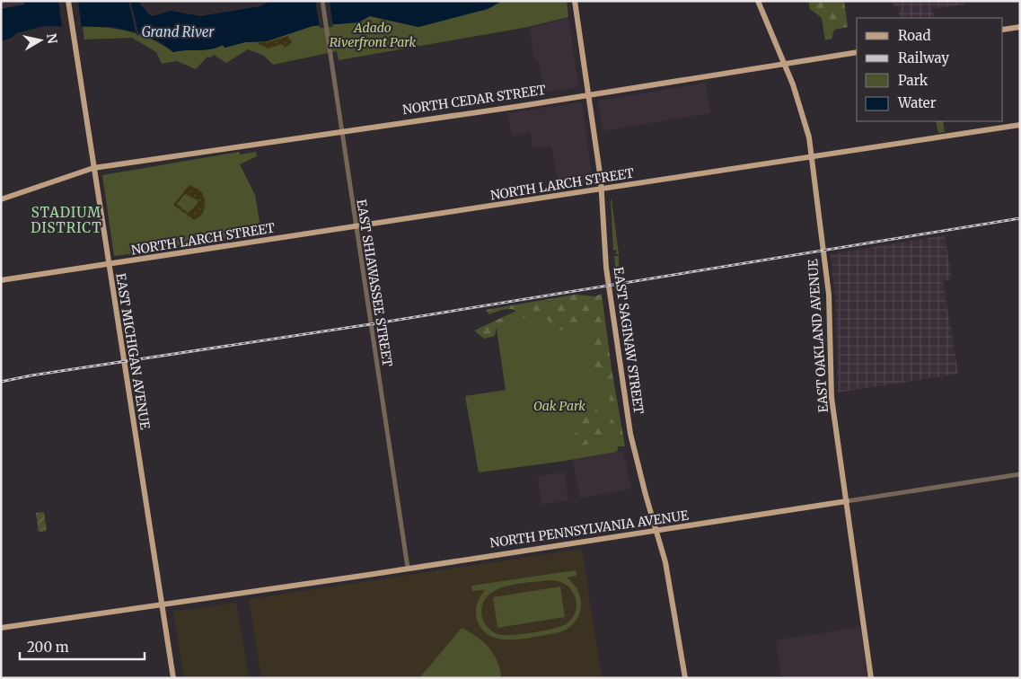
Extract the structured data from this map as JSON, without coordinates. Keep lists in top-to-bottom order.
{
  "streets": {
    "main road": [
      "NORTH CEDAR STREET",
      "NORTH LARCH STREET",
      "EAST OAKLAND AVENUE",
      "EAST SAGINAW STREET",
      "EAST MICHIGAN AVENUE",
      "NORTH PENNSYLVANIA AVENUE"
    ],
    "street": ["EAST SHIAWASSEE STREET"]
  },
  "crossings": [
    ["NORTH CEDAR STREET", "EAST SHIAWASSEE STREET"],
    ["NORTH CEDAR STREET", "EAST OAKLAND AVENUE"],
    ["NORTH CEDAR STREET", "EAST SAGINAW STREET"],
    ["NORTH CEDAR STREET", "EAST MICHIGAN AVENUE"],
    ["NORTH LARCH STREET", "EAST SHIAWASSEE STREET"],
    ["NORTH LARCH STREET", "EAST OAKLAND AVENUE"],
    ["NORTH LARCH STREET", "EAST SAGINAW STREET"],
    ["NORTH LARCH STREET", "EAST MICHIGAN AVENUE"],
    ["EAST SHIAWASSEE STREET", "NORTH PENNSYLVANIA AVENUE"],
    ["EAST OAKLAND AVENUE", "NORTH PENNSYLVANIA AVENUE"],
    ["EAST SAGINAW STREET", "NORTH PENNSYLVANIA AVENUE"],
    ["EAST MICHIGAN AVENUE", "NORTH PENNSYLVANIA AVENUE"]
  ],
  "districts": ["STADIUM DISTRICT"],
  "water": ["Grand River"],
  "parks": ["Adado Riverfront Park", "Oak Park"],
  "legend": [
    "Road",
    "Railway",
    "Park",
    "Water"
  ],
  "scale_bar": "200 m",
  "north": "right"
}
